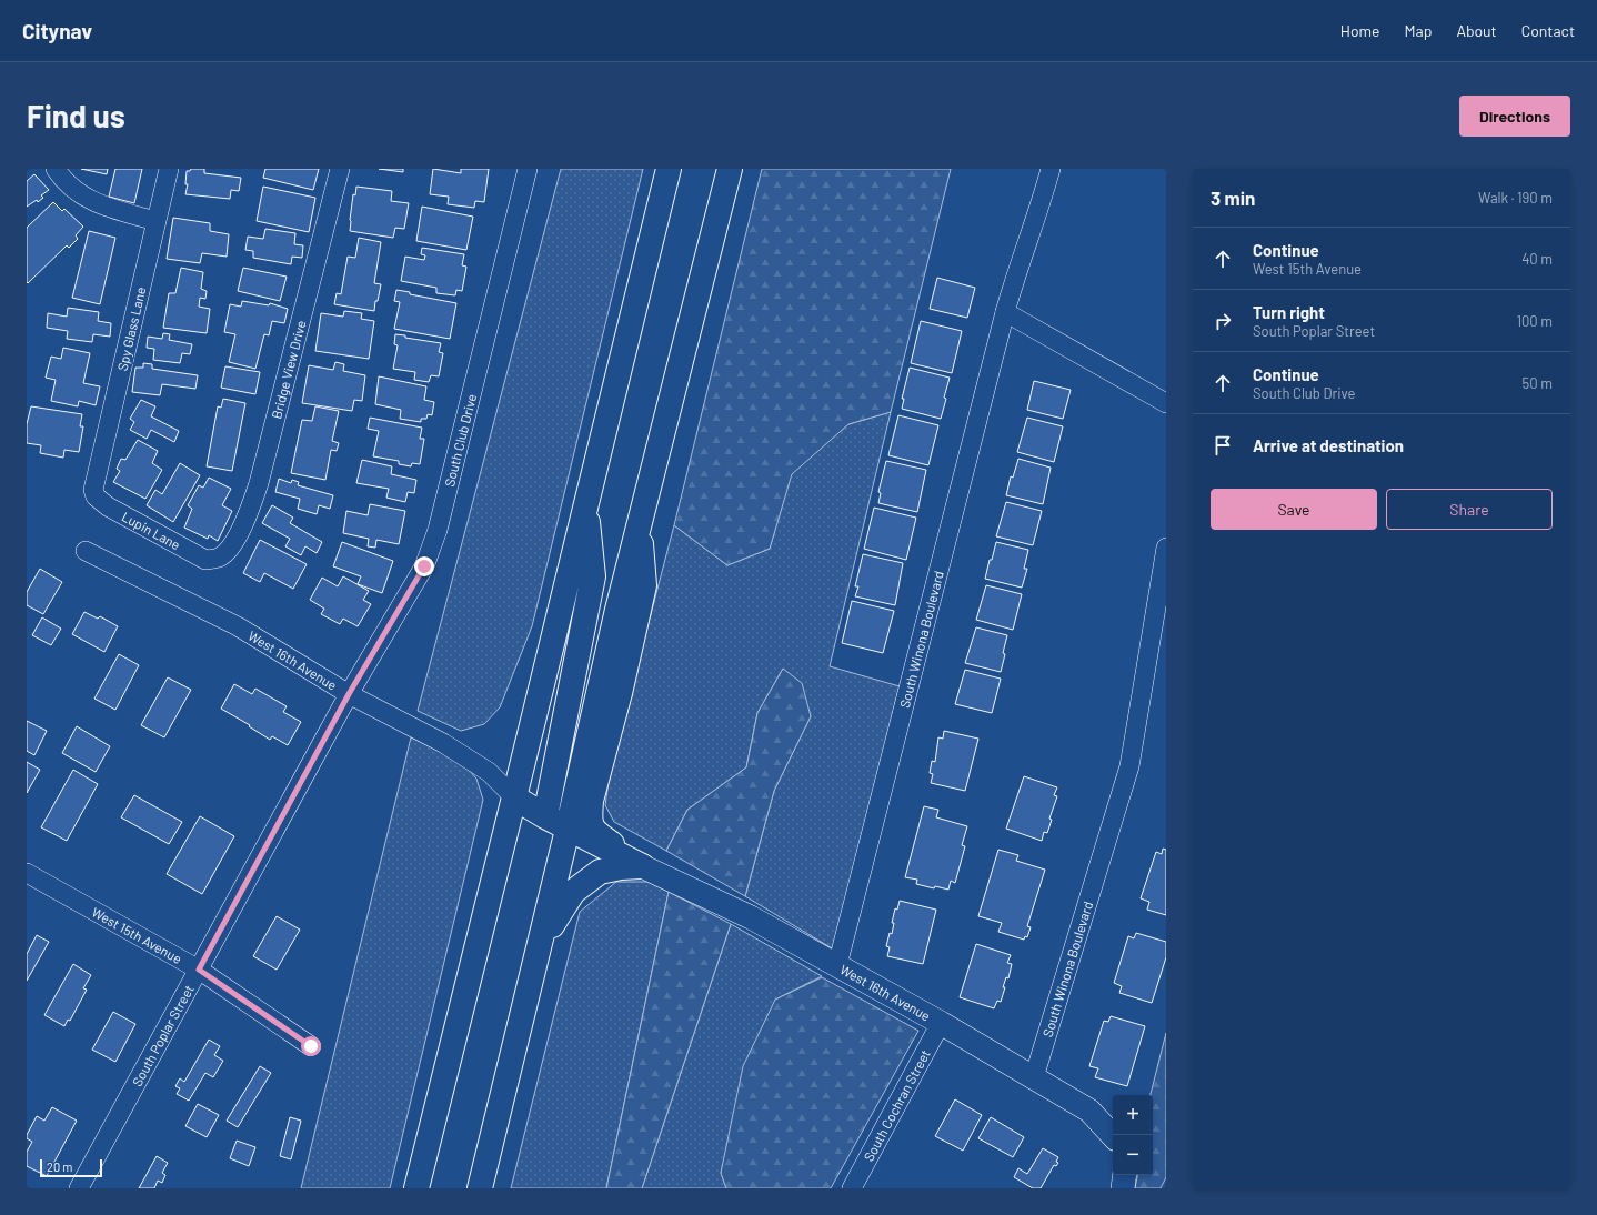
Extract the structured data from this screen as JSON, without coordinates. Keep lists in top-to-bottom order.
{
  "streets": {
    "street": [
      "Spy Glass Lane",
      "Bridge View Drive",
      "South Club Drive",
      "Lupin Lane",
      "South Winona Boulevard",
      "West 16th Avenue",
      "West 15th Avenue",
      "South Poplar Street",
      "South Cochran Street"
    ]
  },
  "crossings": [
    ["Spy Glass Lane", "Lupin Lane"],
    ["Bridge View Drive", "Lupin Lane"],
    ["South Club Drive", "West 16th Avenue"],
    ["South Club Drive", "South Poplar Street"],
    ["South Winona Boulevard", "West 16th Avenue"],
    ["West 16th Avenue", "South Poplar Street"],
    ["West 16th Avenue", "South Cochran Street"],
    ["West 15th Avenue", "South Poplar Street"]
  ],
  "scale_bar": "20 m",
  "page": {
    "header": "Citynav",
    "nav": [
      "Home",
      "Map",
      "About",
      "Contact"
    ],
    "buttons": [
      "Directions",
      ["Save", "Share"]
    ],
    "title": "Find us",
    "heading": ["3 min", "Walk · 190 m"],
    "list": [
      ["Continue", "West 15th Avenue", "40 m"],
      ["Turn right", "South Poplar Street", "100 m"],
      ["Continue", "South Club Drive", "50 m"],
      "Arrive at destination"
    ],
    "map_buttons": ["+", "−"],
    "scale": "20 m"
  }
}
